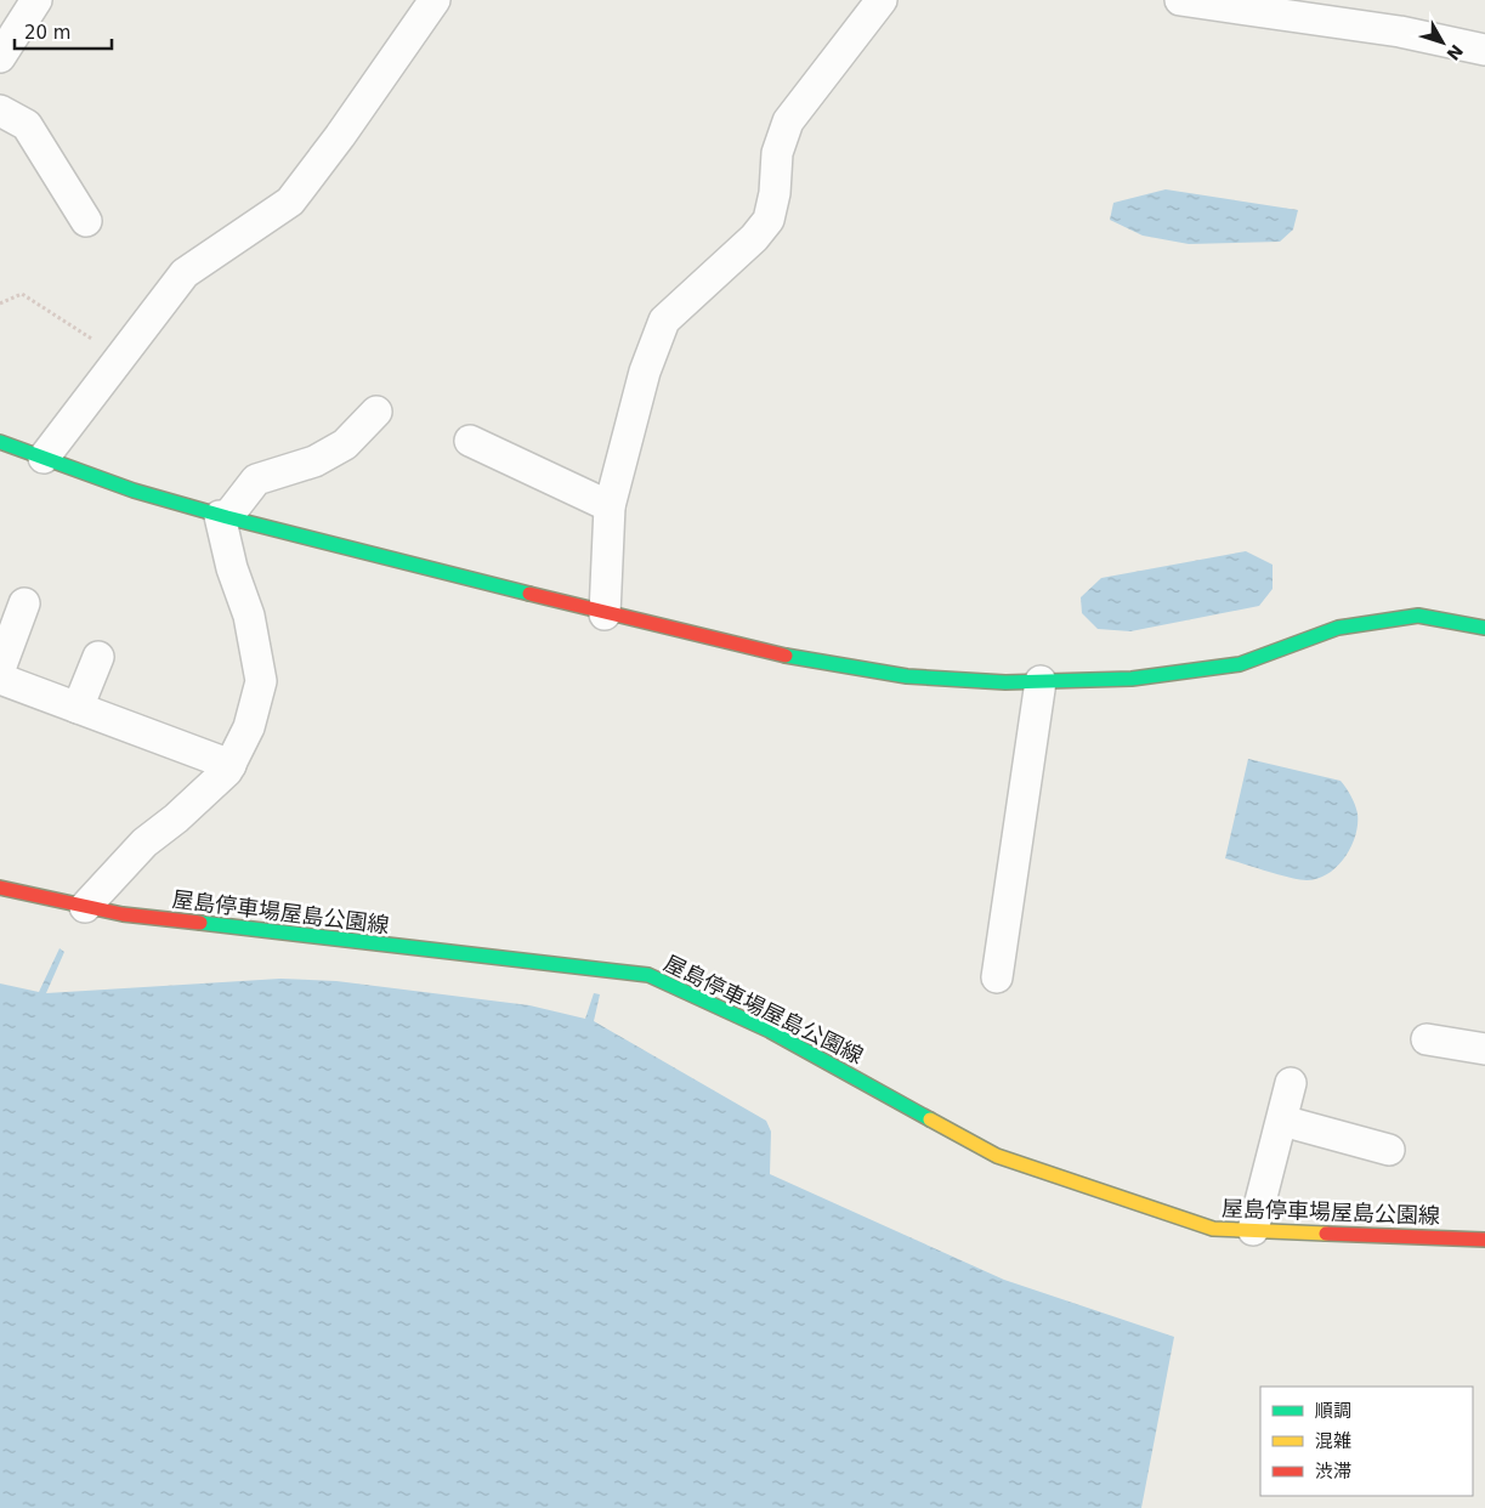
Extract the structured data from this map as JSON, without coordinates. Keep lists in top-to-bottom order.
{
  "streets": {
    "main road": ["屋島停車場屋島公園線"]
  },
  "legend": ["順調", "混雑", "渋滞"],
  "scale_bar": "20 m",
  "north": "bottom right"
}
